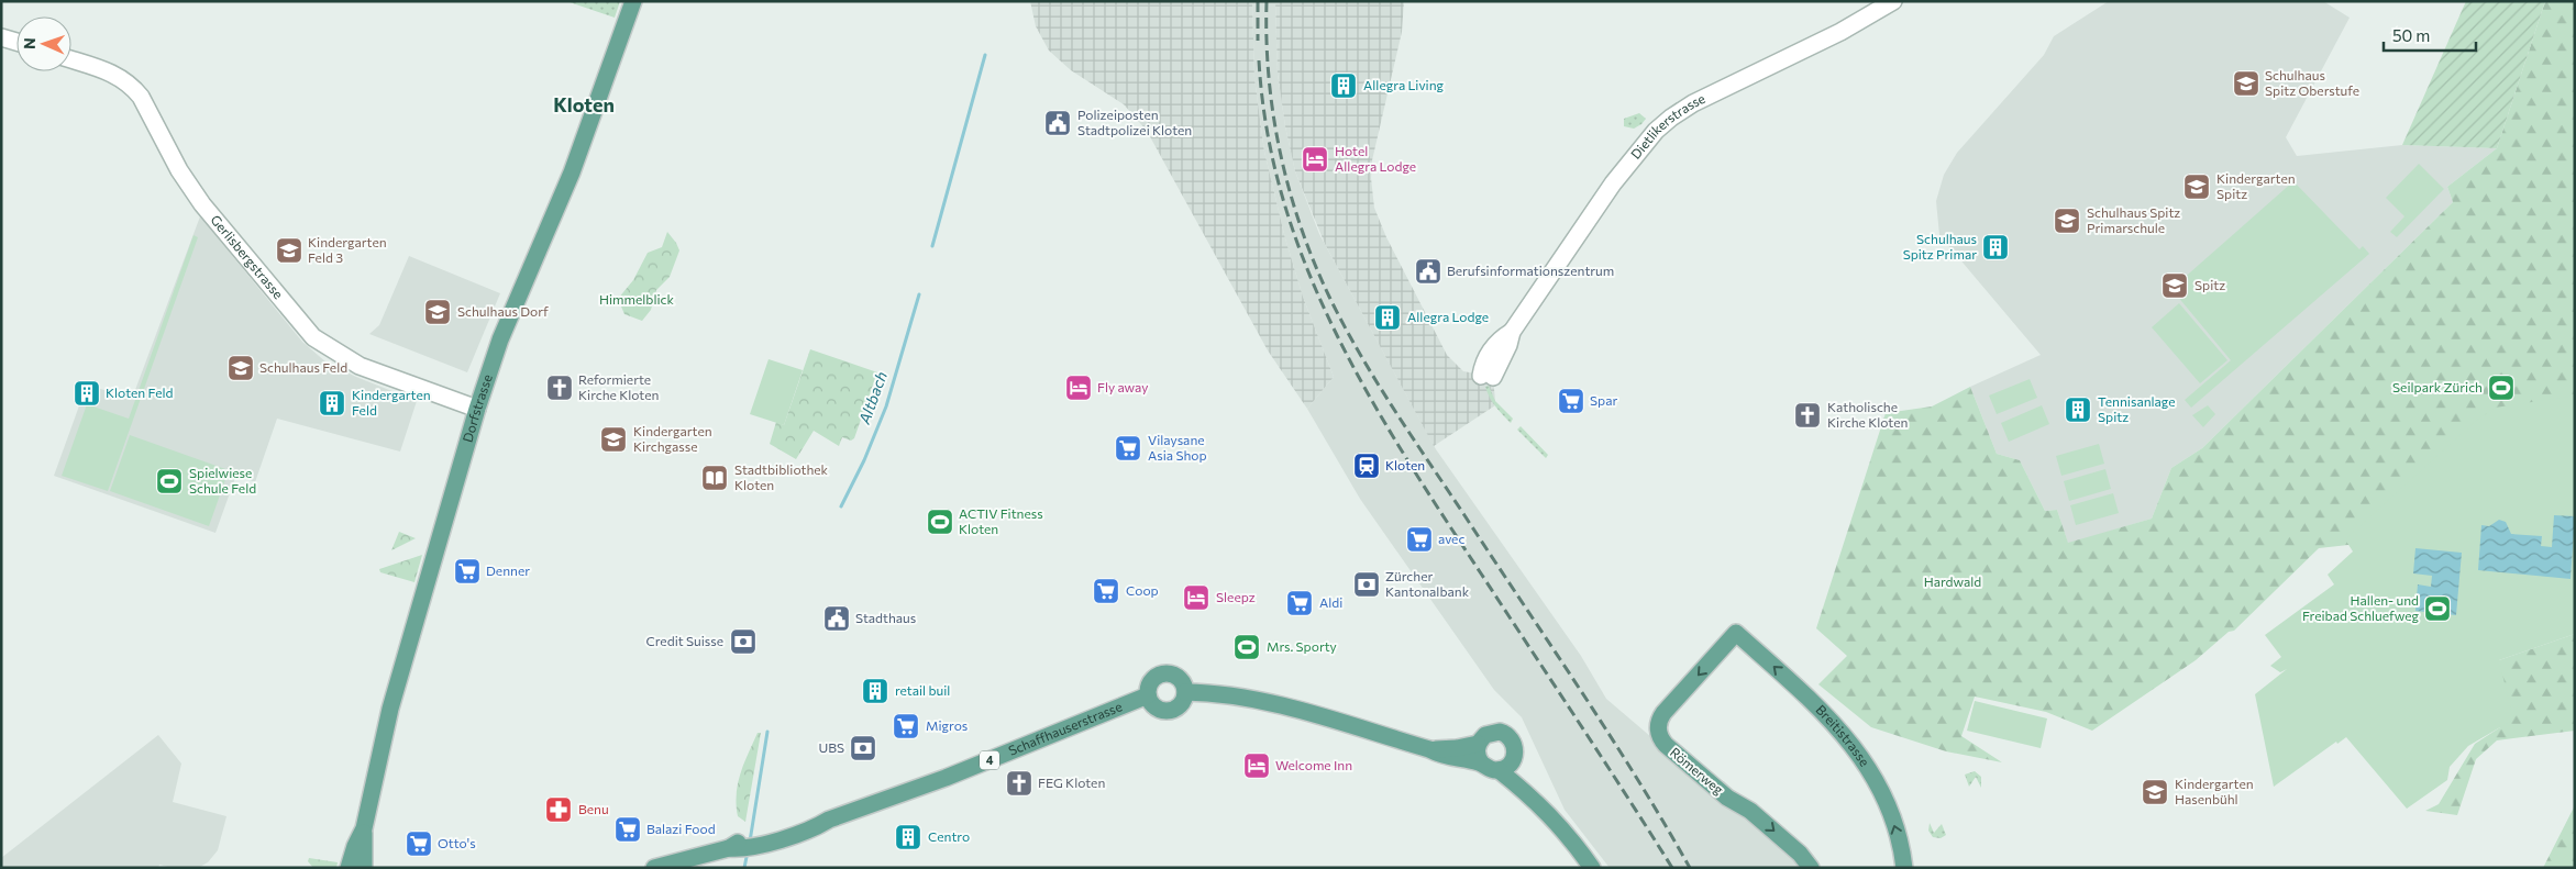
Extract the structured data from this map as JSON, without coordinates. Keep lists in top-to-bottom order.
{
  "streets": {
    "main road": [
      "Dorfstrasse",
      "Schaffhauserstrasse",
      "Breitistrasse",
      "4",
      "Römerweg"
    ],
    "street": ["Dietlikerstrasse", "Gerlisbergstrasse"]
  },
  "crossings": [
    ["Gerlisbergstrasse", "Dorfstrasse"],
    ["Breitistrasse", "Römerweg"]
  ],
  "one_way": ["Breitistrasse"],
  "districts": ["Kloten"],
  "water": ["Altbach"],
  "parks": ["Himmelblick", "Hardwald"],
  "places": {
    "school or university": [
      "Schulhaus Spitz Oberstufe",
      "Kindergarten Spitz",
      "Schulhaus Spitz Primarschule",
      "Kindergarten Feld 3",
      "Spitz",
      "Schulhaus Dorf",
      "Schulhaus Feld",
      "Kindergarten Kirchgasse",
      "Kindergarten Hasenbühl"
    ],
    "building": [
      "Allegra Living",
      "Schulhaus Spitz Primar",
      "Allegra Lodge",
      "Kloten Feld",
      "Kindergarten Feld",
      "Tennisanlage Spitz",
      "retail buil",
      "Centro"
    ],
    "public building": ["Polizeiposten Stadtpolizei Kloten", "Berufsinformationszentrum", "Stadthaus"],
    "hotel": [
      "Hotel Allegra Lodge",
      "Fly away",
      "Sleepz",
      "Welcome Inn"
    ],
    "church": ["Reformierte Kirche Kloten", "Katholische Kirche Kloten", "FEG Kloten"],
    "sports": [
      "Seilpark Zürich",
      "Spielwiese Schule Feld",
      "ACTIV Fitness Kloten",
      "Hallen- und Freibad Schluefweg",
      "Mrs. Sporty"
    ],
    "supermarket": [
      "Spar",
      "Vilaysane Asia Shop",
      "avec",
      "Denner",
      "Coop",
      "Aldi",
      "Migros",
      "Balazi Food",
      "Otto's"
    ],
    "station": ["Kloten"],
    "library": ["Stadtbibliothek Kloten"],
    "bank": ["Zürcher Kantonalbank", "Credit Suisse", "UBS"],
    "pharmacy": ["Benu"]
  },
  "scale_bar": "50 m",
  "north": "left"
}
